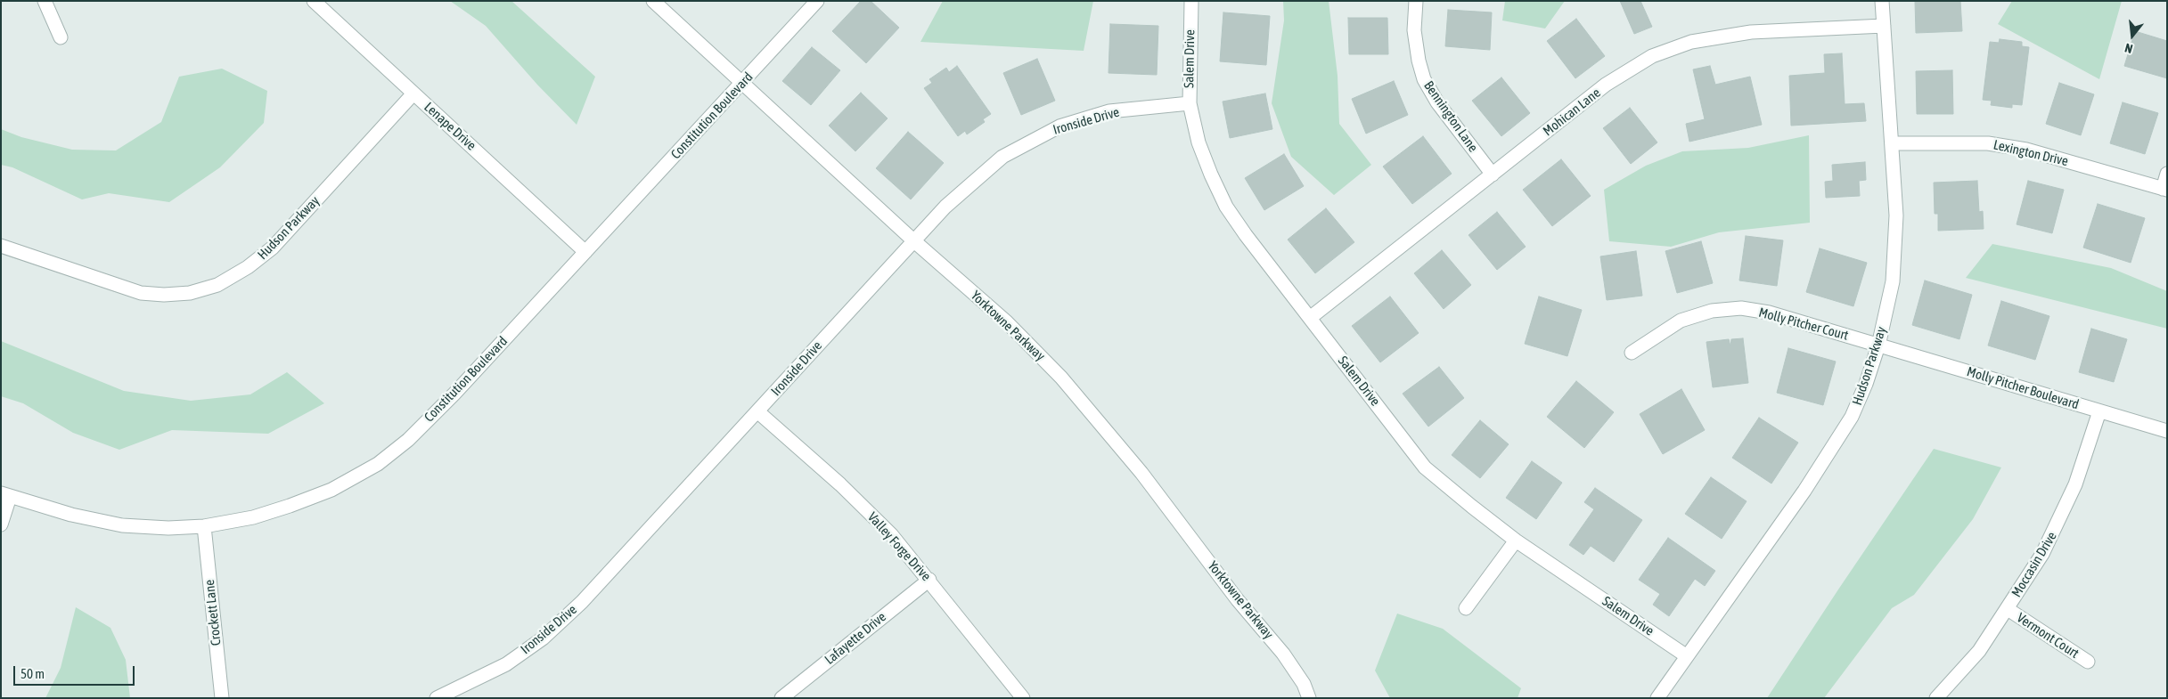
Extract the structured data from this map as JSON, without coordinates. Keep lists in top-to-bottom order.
{
  "streets": {
    "street": [
      "Salem Drive",
      "Mohican Lane",
      "Constitution Boulevard",
      "Bennington Lane",
      "Ironside Drive",
      "Lenape Drive",
      "Lexington Drive",
      "Hudson Parkway",
      "Molly Pitcher Court",
      "Yorktowne Parkway",
      "Molly Pitcher Boulevard",
      "Valley Forge Drive",
      "Moccasin Drive",
      "Crockett Lane",
      "Vermont Court",
      "Lafayette Drive"
    ]
  },
  "crossings": [
    ["Salem Drive", "Mohican Lane"],
    ["Salem Drive", "Ironside Drive"],
    ["Salem Drive", "Hudson Parkway"],
    ["Mohican Lane", "Bennington Lane"],
    ["Mohican Lane", "Hudson Parkway"],
    ["Constitution Boulevard", "Lenape Drive"],
    ["Constitution Boulevard", "Yorktowne Parkway"],
    ["Constitution Boulevard", "Crockett Lane"],
    ["Ironside Drive", "Yorktowne Parkway"],
    ["Ironside Drive", "Valley Forge Drive"],
    ["Lenape Drive", "Hudson Parkway"],
    ["Lexington Drive", "Hudson Parkway"],
    ["Hudson Parkway", "Molly Pitcher Court"],
    ["Hudson Parkway", "Molly Pitcher Boulevard"],
    ["Molly Pitcher Court", "Molly Pitcher Boulevard"],
    ["Molly Pitcher Boulevard", "Moccasin Drive"],
    ["Valley Forge Drive", "Lafayette Drive"],
    ["Moccasin Drive", "Vermont Court"]
  ],
  "scale_bar": "50 m",
  "north": "bottom"
}
